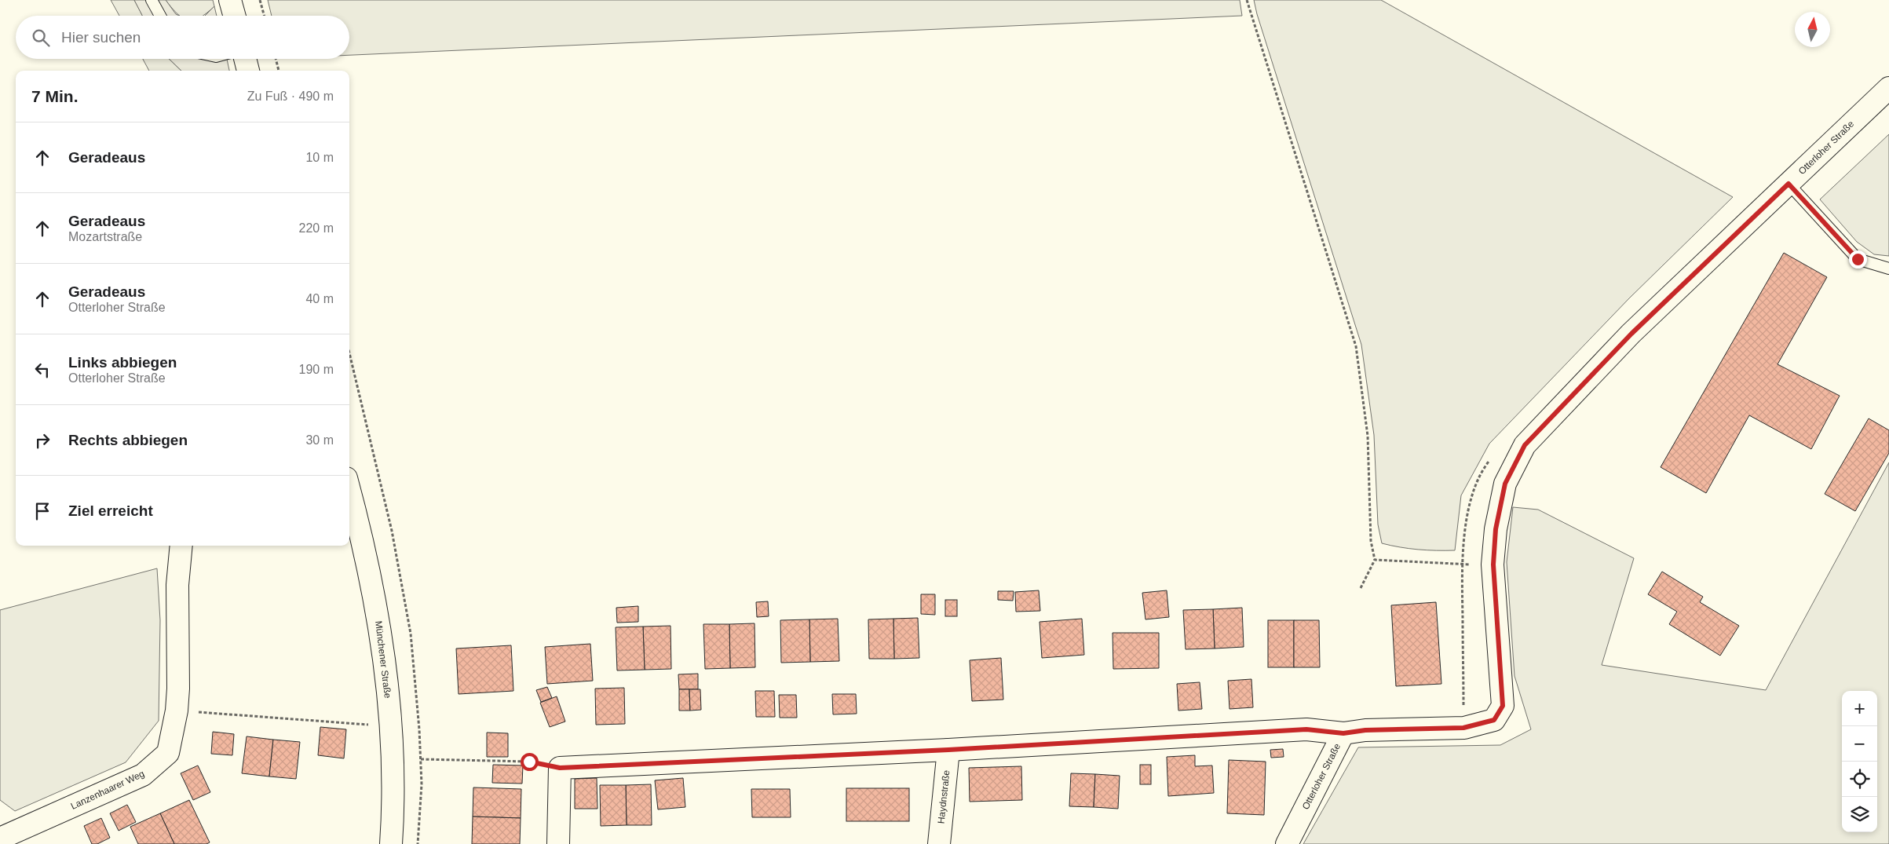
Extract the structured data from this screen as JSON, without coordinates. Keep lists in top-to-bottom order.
{
  "streets": {
    "street": [
      "Otterloher Straße",
      "Münchener Straße",
      "Lanzenhaarer Weg",
      "Haydnstraße"
    ]
  },
  "north": "top",
  "page": {
    "search": "Hier suchen",
    "heading": ["7 Min.", "Zu Fuß · 490 m"],
    "list": [
      ["Geradeaus", "10 m"],
      ["Geradeaus", "Mozartstraße", "220 m"],
      ["Geradeaus", "Otterloher Straße", "40 m"],
      ["Links abbiegen", "Otterloher Straße", "190 m"],
      ["Rechts abbiegen", "30 m"],
      "Ziel erreicht"
    ],
    "map_buttons": ["+", "−"]
  }
}
